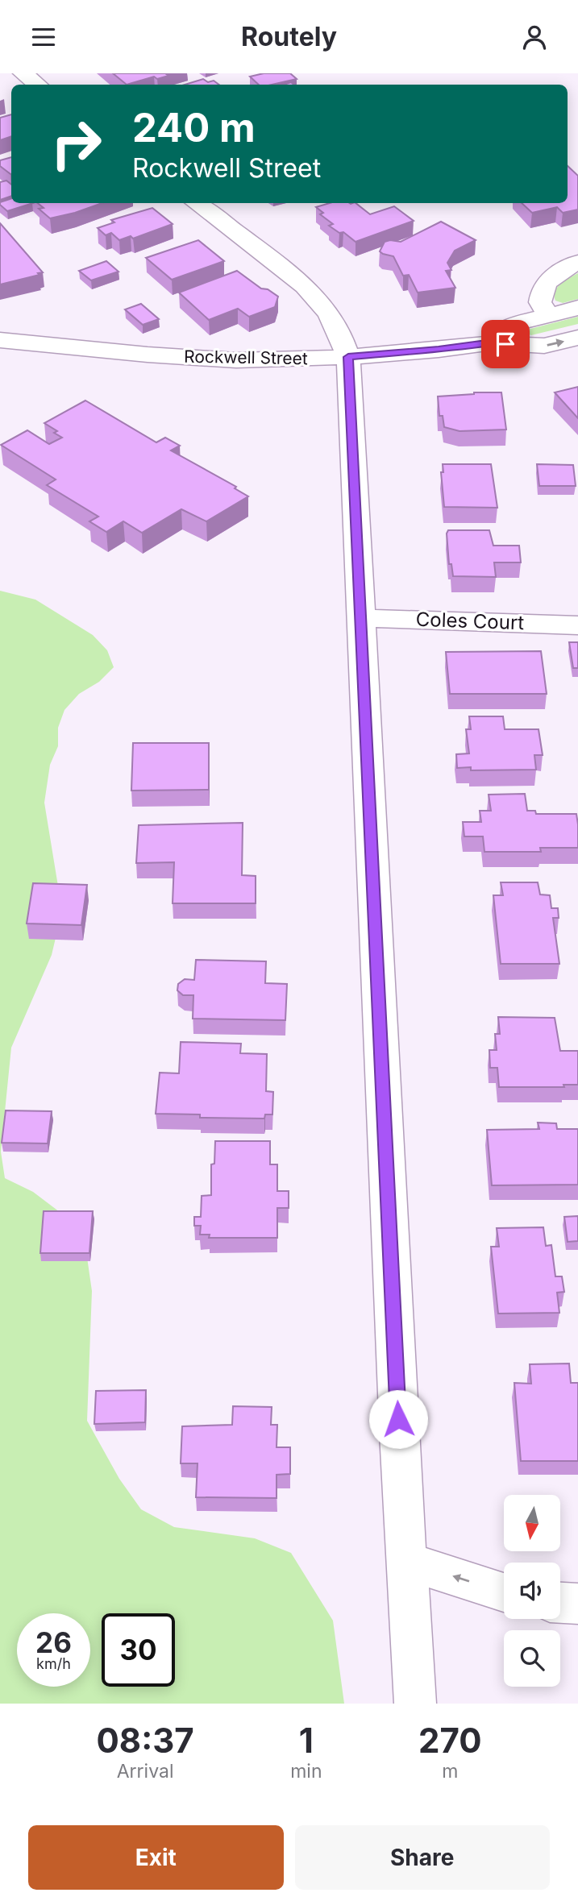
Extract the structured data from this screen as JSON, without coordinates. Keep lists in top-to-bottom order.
{
  "streets": {
    "street": ["Rockwell Street", "Coles Court"]
  },
  "north": "bottom",
  "page": {
    "header": "Routely",
    "turn": ["240 m", "Rockwell Street"],
    "speed": "26 km/h",
    "limit": "30",
    "eta": [
      "08:37",
      "Arrival",
      "1",
      "min",
      "270",
      "m"
    ],
    "buttons": ["Exit", "Share"]
  }
}
